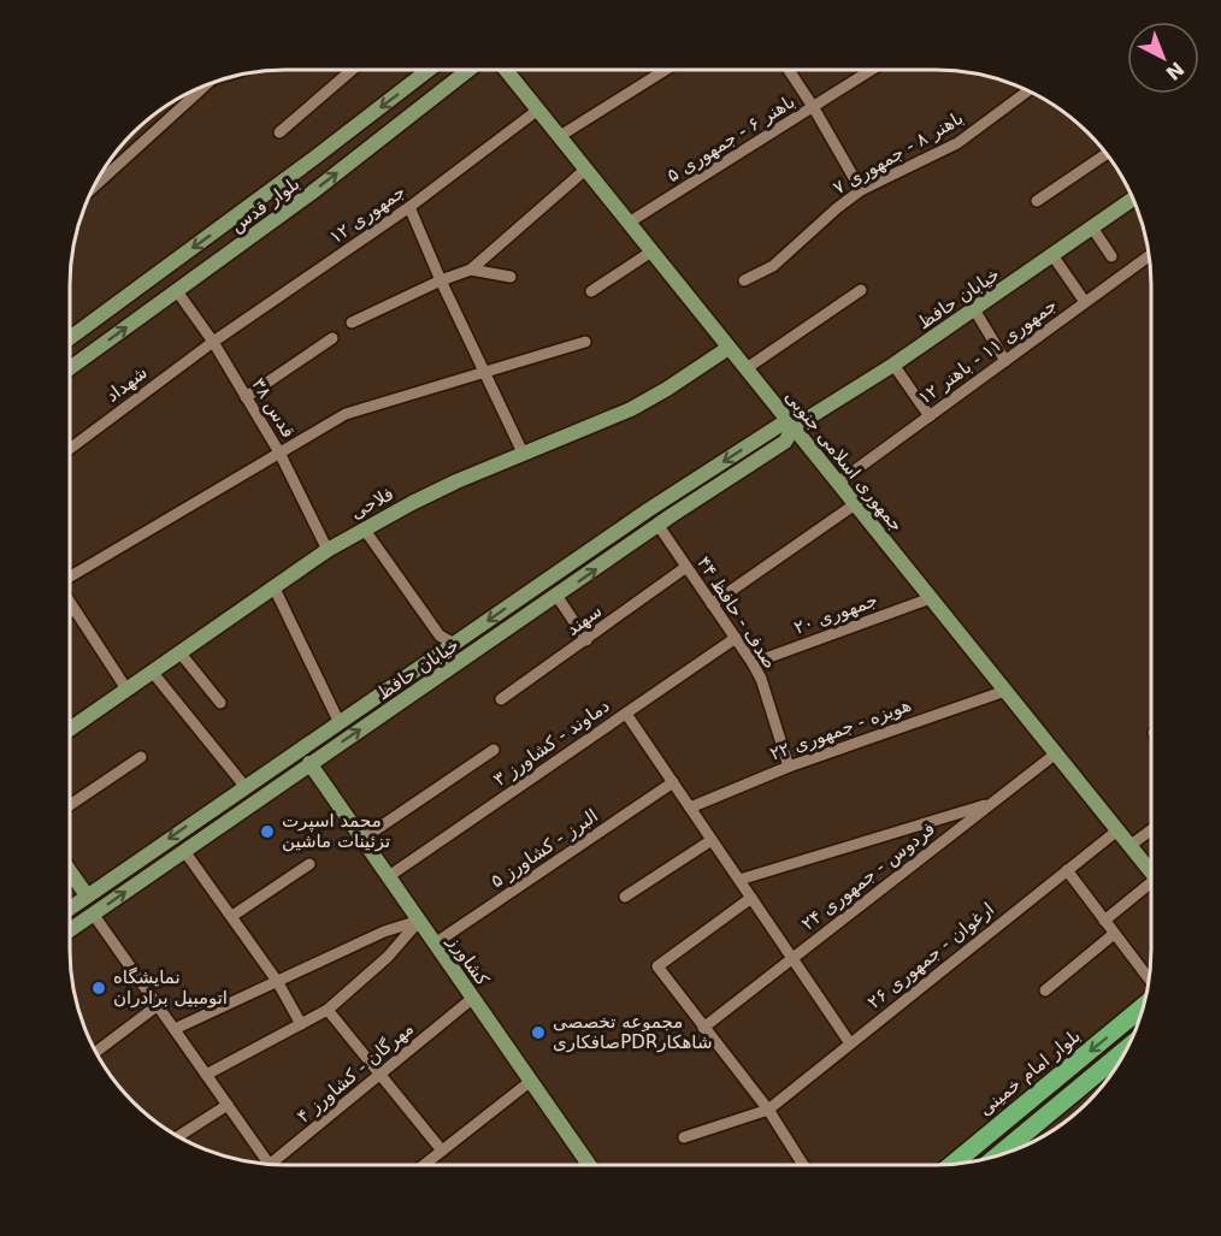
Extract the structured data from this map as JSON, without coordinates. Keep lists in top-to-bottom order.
{
  "streets": {
    "main road": [
      "بلوار قدس",
      "خیابان حافظ",
      "جمهوری اسلامی جنوبی",
      "فلاحی",
      "کشاورز",
      "بلوار امام خمینی"
    ],
    "street": [
      "باهنر ۶ - جمهوری ۵",
      "باهنر ۸ - جمهوری ۷",
      "جمهوری ۱۲",
      "جمهوری ۱۱ - باهنر ۱۲",
      "شهداد",
      "قدس ۳۸",
      "صدف - حافظ ۴۴",
      "جمهوری ۲۰",
      "سهند",
      "هویزه - جمهوری ۲۲",
      "دماوند - کشاورز ۳",
      "البرز - کشاورز ۵",
      "فردوس - جمهوری ۲۴",
      "ارغوان - جمهوری ۲۶",
      "مهرگان - کشاورز ۴"
    ]
  },
  "crossings": [
    ["باهنر ۶ - جمهوری ۵", "جمهوری اسلامی جنوبی"],
    ["بلوار قدس", "قدس ۳۸"],
    ["جمهوری ۱۲", "شهداد"],
    ["جمهوری ۱۲", "قدس ۳۸"],
    ["جمهوری ۱۲", "جمهوری اسلامی جنوبی"],
    ["خیابان حافظ", "جمهوری اسلامی جنوبی"],
    ["خیابان حافظ", "صدف - حافظ ۴۴"],
    ["خیابان حافظ", "کشاورز"],
    ["جمهوری ۱۱ - باهنر ۱۲", "جمهوری اسلامی جنوبی"],
    ["شهداد", "قدس ۳۸"],
    ["قدس ۳۸", "فلاحی"],
    ["جمهوری اسلامی جنوبی", "فلاحی"],
    ["جمهوری اسلامی جنوبی", "جمهوری ۲۰"],
    ["جمهوری اسلامی جنوبی", "هویزه - جمهوری ۲۲"],
    ["جمهوری اسلامی جنوبی", "فردوس - جمهوری ۲۴"],
    ["جمهوری اسلامی جنوبی", "ارغوان - جمهوری ۲۶"],
    ["صدف - حافظ ۴۴", "جمهوری ۲۰"],
    ["صدف - حافظ ۴۴", "سهند"],
    ["صدف - حافظ ۴۴", "هویزه - جمهوری ۲۲"],
    ["صدف - حافظ ۴۴", "دماوند - کشاورز ۳"],
    ["دماوند - کشاورز ۳", "کشاورز"],
    ["البرز - کشاورز ۵", "کشاورز"],
    ["کشاورز", "مهرگان - کشاورز ۴"]
  ],
  "places": ["محمد اسپرت تزئینات ماشین", "نمایشگاه اتومبیل برادران", "مجموعه تخصصی صافکاریPDRشاهکار"],
  "north": "bottom right"
}
